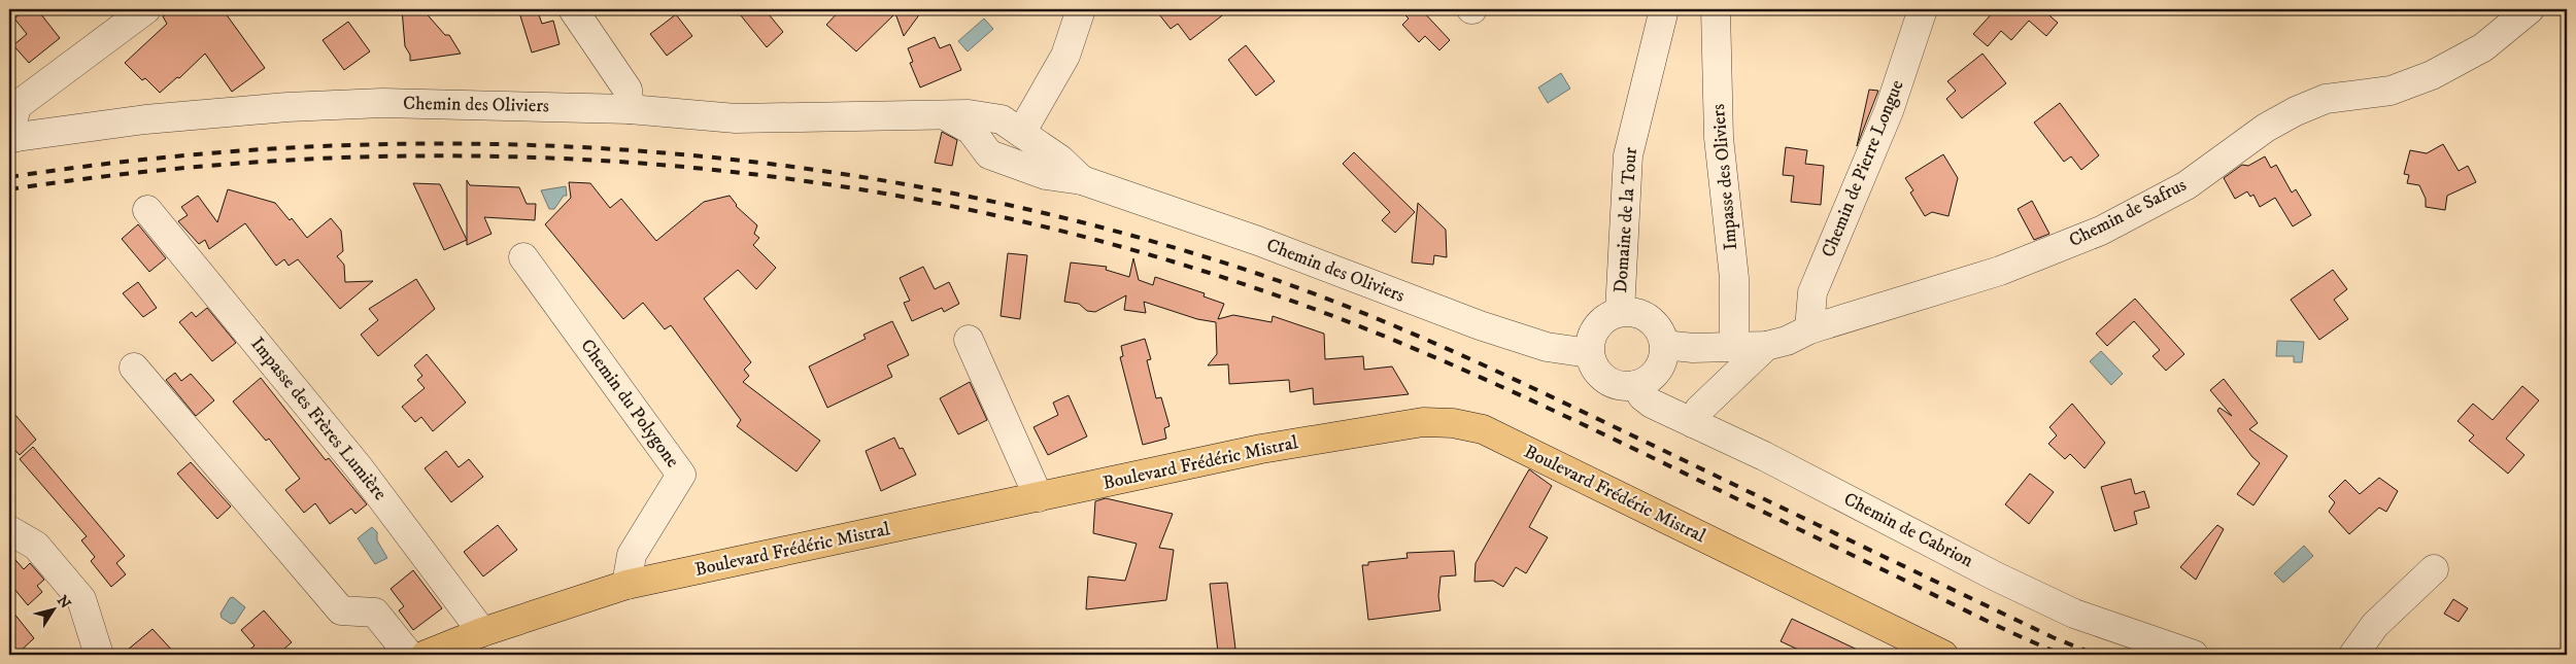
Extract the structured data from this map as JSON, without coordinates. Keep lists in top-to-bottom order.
{
  "streets": {
    "main road": ["Boulevard Frédéric Mistral"],
    "street": [
      "Chemin des Oliviers",
      "Chemin de Pierre Longue",
      "Impasse des Oliviers",
      "Chemin de Safrus",
      "Domaine de la Tour",
      "Chemin du Polygone",
      "Impasse des Frères Lumière",
      "Chemin de Cabrion"
    ]
  },
  "crossings": [
    ["Chemin des Oliviers", "Chemin de Safrus"],
    ["Chemin des Oliviers", "Domaine de la Tour"],
    ["Chemin des Oliviers", "Chemin de Cabrion"],
    ["Chemin de Pierre Longue", "Chemin de Safrus"],
    ["Impasse des Oliviers", "Chemin de Safrus"],
    ["Chemin de Safrus", "Domaine de la Tour"],
    ["Chemin de Safrus", "Chemin de Cabrion"],
    ["Domaine de la Tour", "Chemin de Cabrion"],
    ["Chemin du Polygone", "Boulevard Frédéric Mistral"],
    ["Impasse des Frères Lumière", "Boulevard Frédéric Mistral"]
  ],
  "north": "top right"
}
